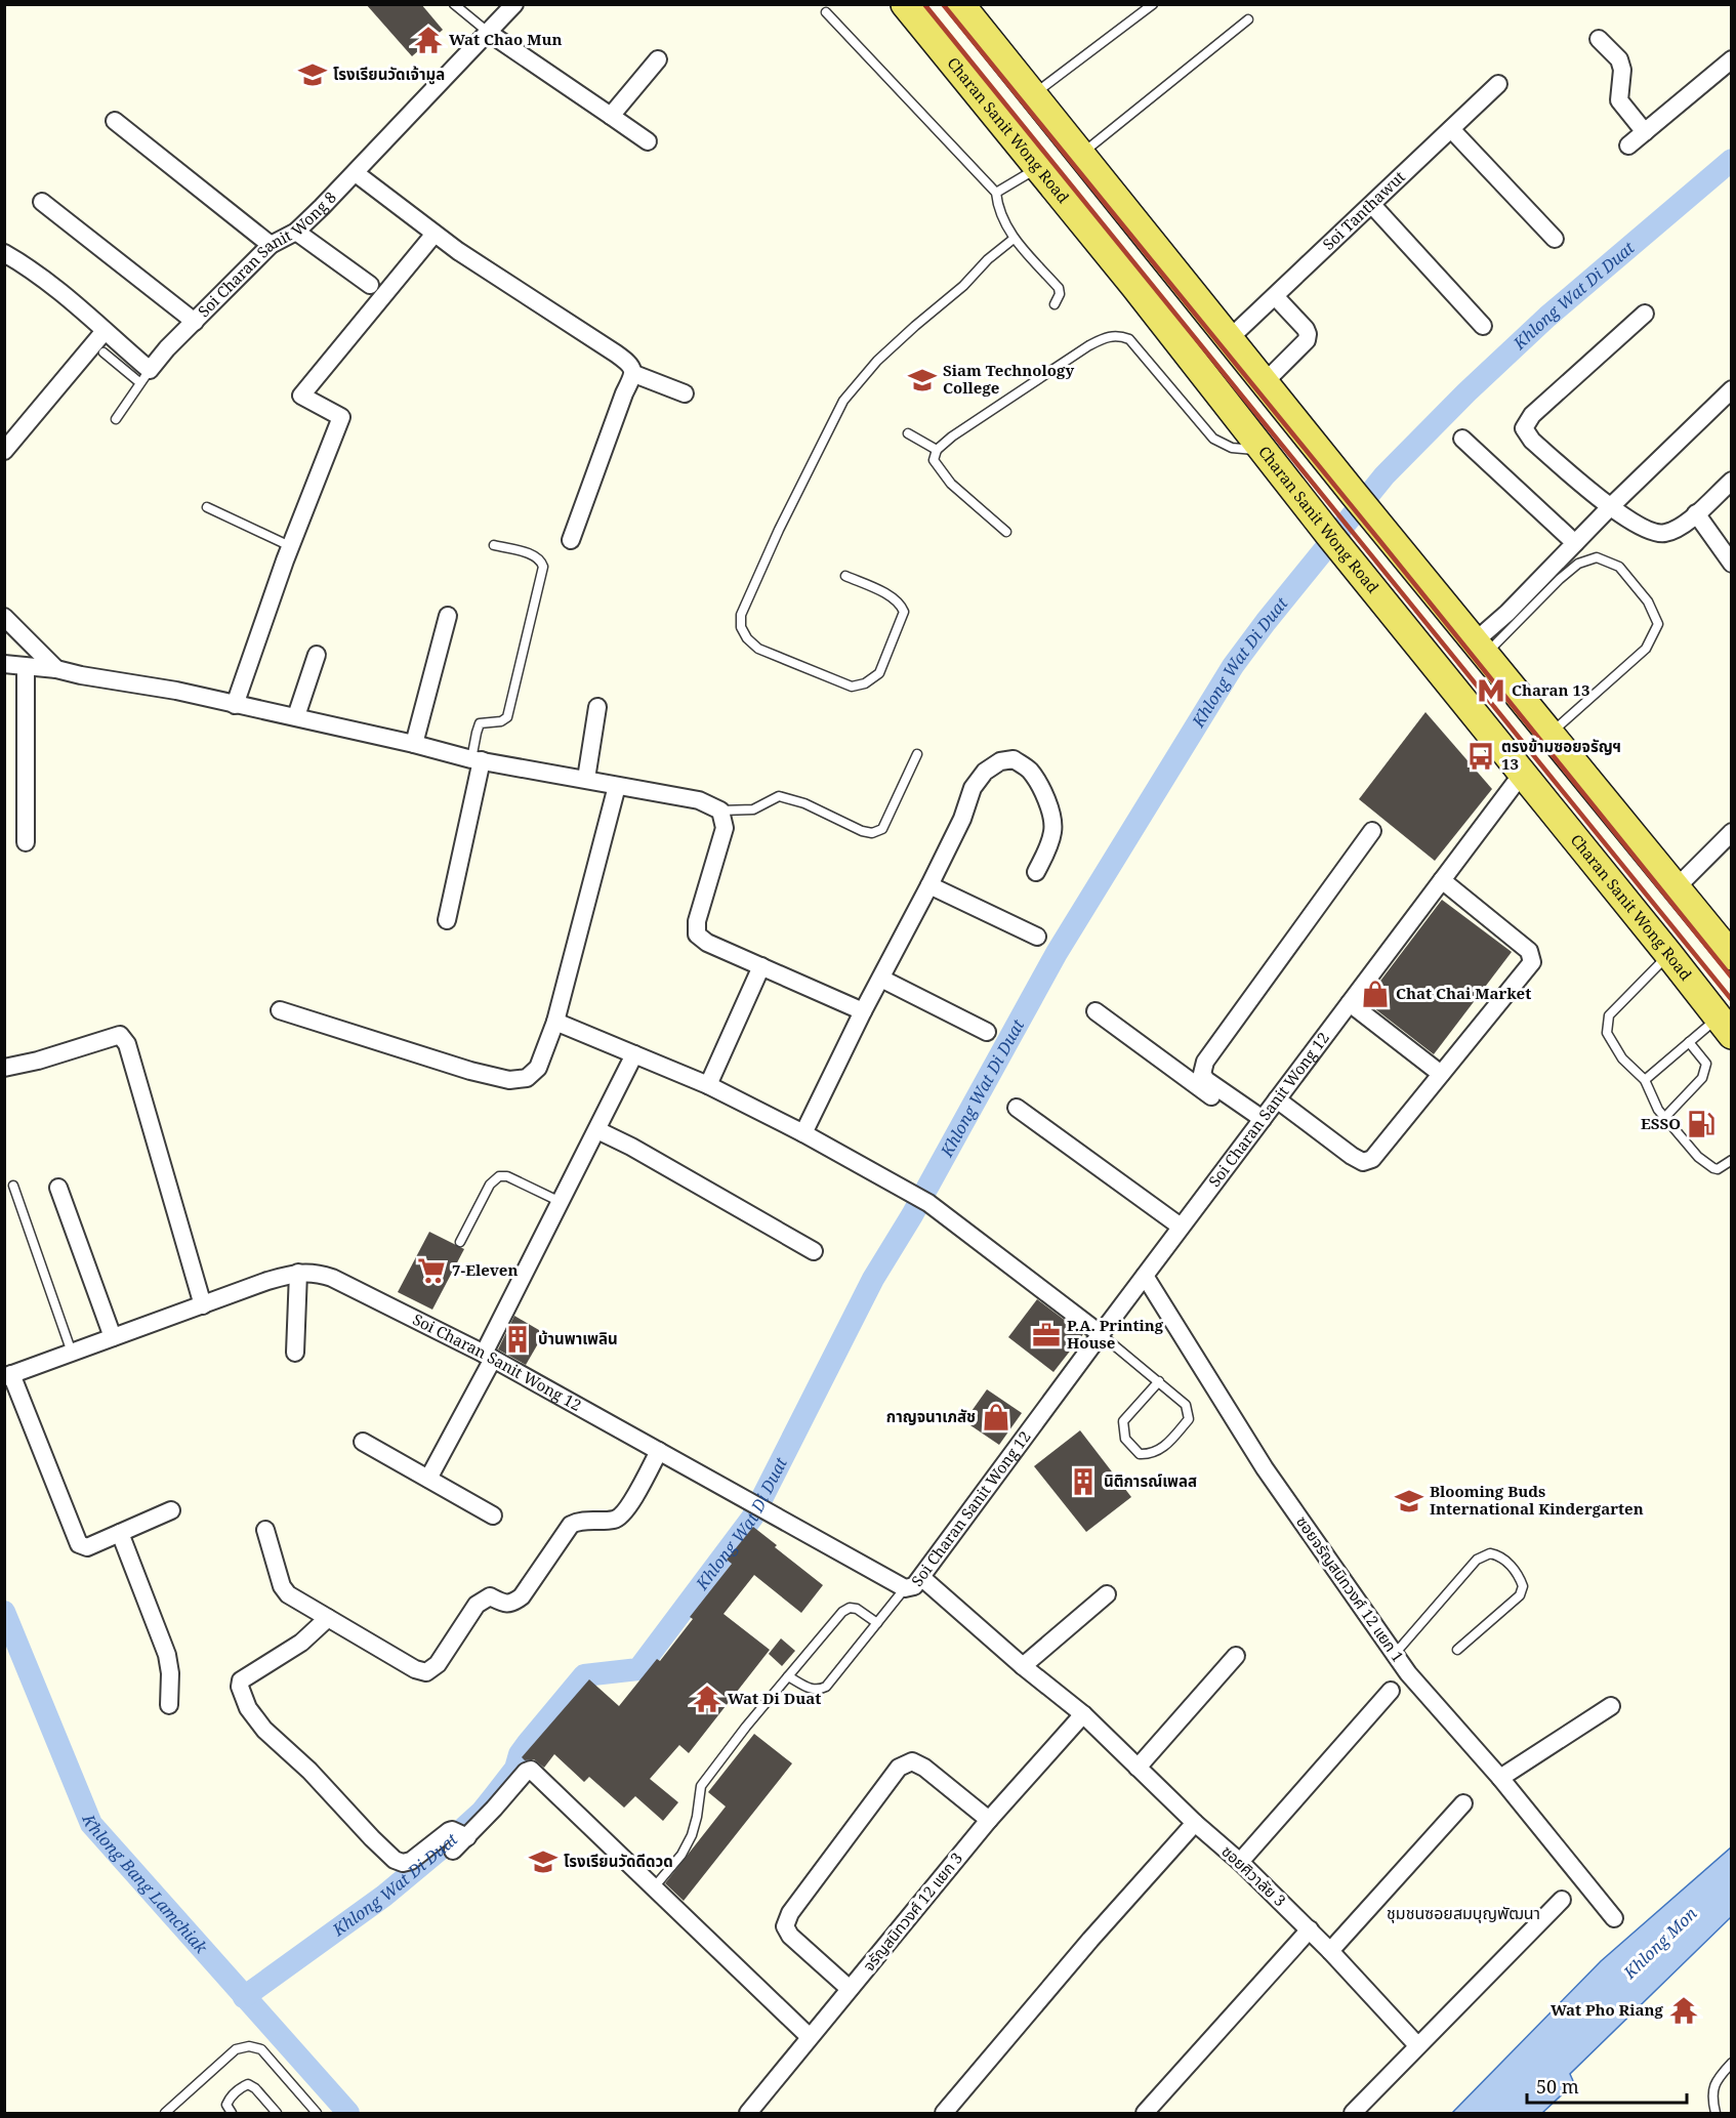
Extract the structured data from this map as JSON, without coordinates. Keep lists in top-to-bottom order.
{
  "streets": {
    "main road": ["Charan Sanit Wong Road"],
    "street": [
      "Soi Tanthawut",
      "Soi Charan Sanit Wong 8",
      "Soi Charan Sanit Wong 12",
      "ซอยจรัญสนิทวงศ์ 12 แยก 1",
      "ซอยศิวาลัย 3",
      "จรัญสนิทวงศ์ 12 แยก 3"
    ]
  },
  "crossings": [
    ["Charan Sanit Wong Road", "Soi Charan Sanit Wong 12"],
    ["Soi Charan Sanit Wong 12", "ซอยจรัญสนิทวงศ์ 12 แยก 1"],
    ["Soi Charan Sanit Wong 12", "ซอยศิวาลัย 3"],
    ["ซอยศิวาลัย 3", "จรัญสนิทวงศ์ 12 แยก 3"]
  ],
  "districts": ["ชุมชนซอยสมบุญพัฒนา"],
  "water": ["Khlong Wat Di Duat", "Khlong Bang Lamchiak", "Khlong Mon"],
  "places": {
    "temple": ["Wat Chao Mun", "Wat Di Duat", "Wat Pho Riang"],
    "school or university": [
      "โรงเรียนวัดเจ้ามูล",
      "Siam Technology College",
      "Blooming Buds International Kindergarten",
      "โรงเรียนวัดดีดวด"
    ],
    "metro station": ["Charan 13"],
    "bus stop": ["ตรงข้ามซอยจรัญฯ 13"],
    "shop": ["Chat Chai Market", "กาญจนาเภสัช"],
    "fuel station": ["ESSO"],
    "supermarket": ["7-Eleven"],
    "office": ["P.A. Printing House"],
    "building": ["บ้านพาเพลิน", "นิติการณ์เพลส"]
  },
  "scale_bar": "50 m"
}
